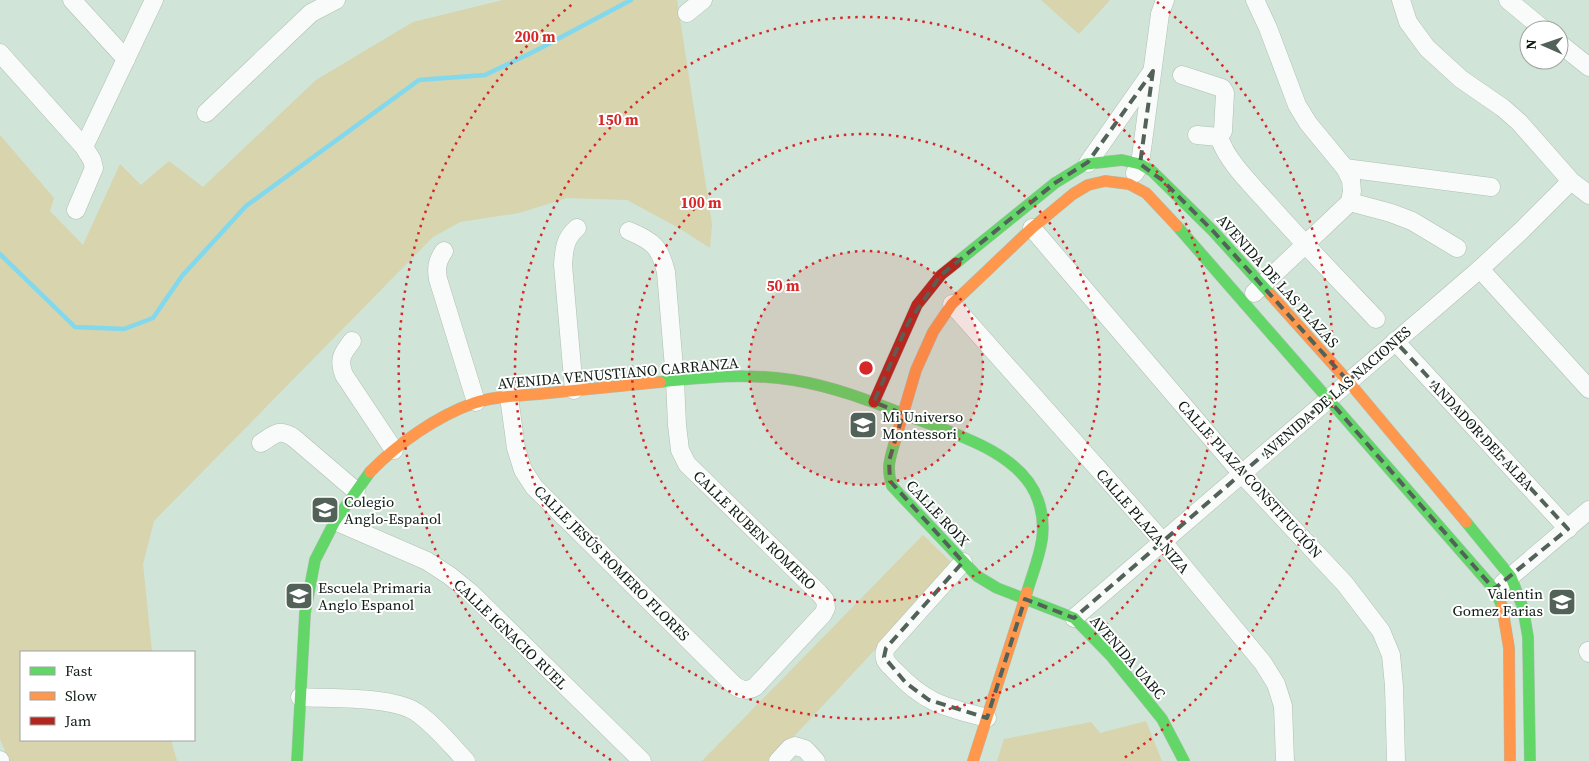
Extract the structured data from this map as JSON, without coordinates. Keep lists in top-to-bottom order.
{
  "streets": {
    "street": [
      "AVENIDA DE LAS PLAZAS",
      "AVENIDA VENUSTIANO CARRANZA",
      "AVENIDA DE LAS NACIONES",
      "ANDADOR DEL ALBA",
      "CALLE PLAZA CONSTITUCIÓN",
      "CALLE ROIX",
      "CALLE PLAZA NIZA",
      "CALLE RUBEN ROMERO",
      "CALLE JESÚS ROMERO FLORES",
      "CALLE IGNACIO RUEL",
      "AVENIDA UABC"
    ]
  },
  "crossings": [
    ["AVENIDA DE LAS PLAZAS", "AVENIDA VENUSTIANO CARRANZA"],
    ["AVENIDA DE LAS PLAZAS", "AVENIDA DE LAS NACIONES"],
    ["AVENIDA VENUSTIANO CARRANZA", "CALLE ROIX"],
    ["AVENIDA VENUSTIANO CARRANZA", "CALLE RUBEN ROMERO"],
    ["AVENIDA VENUSTIANO CARRANZA", "CALLE JESÚS ROMERO FLORES"],
    ["AVENIDA VENUSTIANO CARRANZA", "CALLE IGNACIO RUEL"],
    ["AVENIDA VENUSTIANO CARRANZA", "AVENIDA UABC"],
    ["AVENIDA DE LAS NACIONES", "ANDADOR DEL ALBA"],
    ["AVENIDA DE LAS NACIONES", "CALLE PLAZA CONSTITUCIÓN"],
    ["AVENIDA DE LAS NACIONES", "CALLE PLAZA NIZA"],
    ["AVENIDA DE LAS NACIONES", "AVENIDA UABC"],
    ["CALLE ROIX", "AVENIDA UABC"],
    ["CALLE RUBEN ROMERO", "CALLE JESÚS ROMERO FLORES"]
  ],
  "places": {
    "school or university": [
      "Mi Universo Montessori",
      "Colegio Anglo-Espanol",
      "Escuela Primaria Anglo Espanol",
      "Valentin Gomez Farias"
    ]
  },
  "legend": ["Fast", "Slow", "Jam"],
  "north": "left",
  "rings": [
    "200 m",
    "150 m",
    "100 m",
    "50 m"
  ]
}
